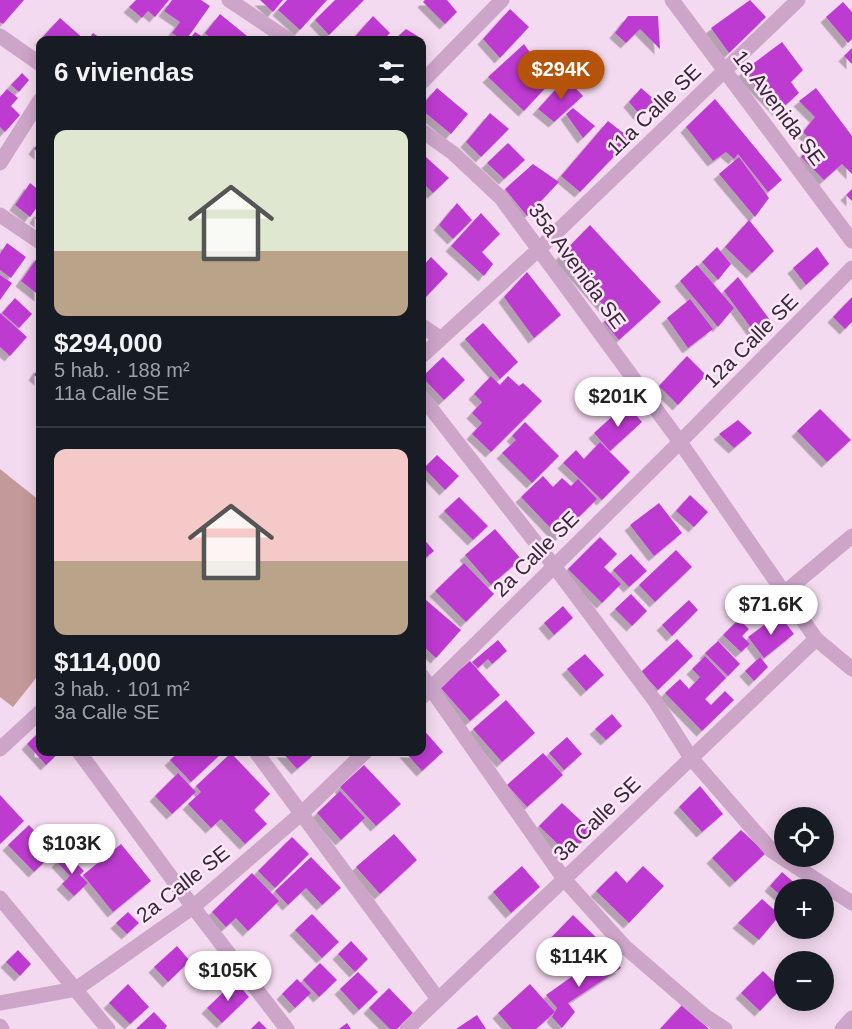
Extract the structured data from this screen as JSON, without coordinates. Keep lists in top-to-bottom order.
{
  "streets": {
    "street": [
      "1a Avenida SE",
      "11a Calle SE",
      "35a Avenida SE",
      "12a Calle SE",
      "2a Calle SE",
      "3a Calle SE"
    ]
  },
  "crossings": [
    ["1a Avenida SE", "11a Calle SE"],
    ["11a Calle SE", "35a Avenida SE"],
    ["35a Avenida SE", "12a Calle SE"],
    ["35a Avenida SE", "2a Calle SE"],
    ["35a Avenida SE", "3a Calle SE"],
    ["12a Calle SE", "2a Calle SE"]
  ],
  "page": {
    "heading": "6 viviendas",
    "price": [
      "$294K",
      "$201K",
      "$71.6K",
      "$103K",
      "$114K",
      "$105K"
    ],
    "list": [
      {
        "name": "$294,000",
        "note": "5 hab. · 188 m² · 11a Calle SE"
      },
      {
        "name": "$114,000",
        "note": "3 hab. · 101 m² · 3a Calle SE"
      }
    ],
    "map_buttons": ["+", "−"]
  }
}
